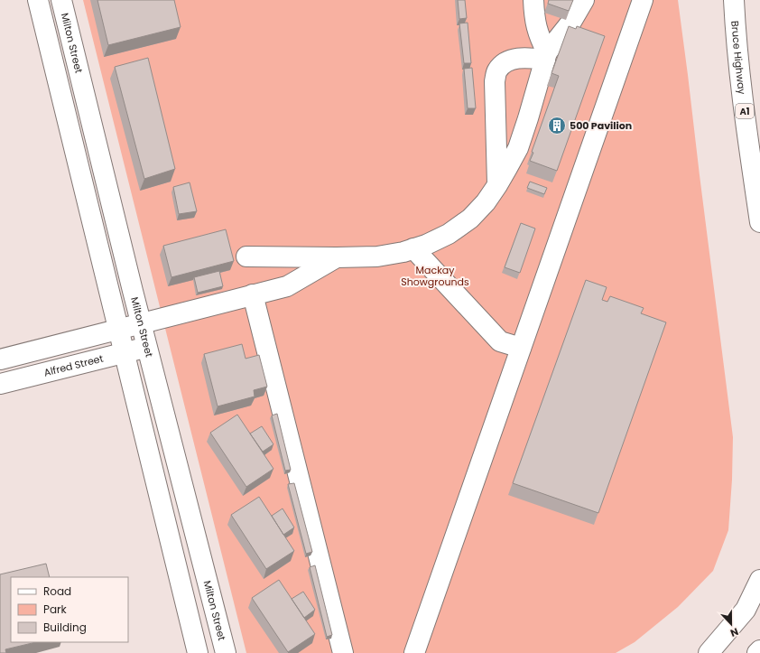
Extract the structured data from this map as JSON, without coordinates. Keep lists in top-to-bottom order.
{
  "streets": {
    "main road": [
      "Milton Street",
      "Bruce Highway",
      "A1",
      "Alfred Street"
    ]
  },
  "crossings": [
    ["Milton Street", "Alfred Street"]
  ],
  "parks": ["Mackay Showgrounds"],
  "places": {
    "building": ["500 Pavilion"]
  },
  "legend": ["Road", "Park", "Building"],
  "north": "bottom"
}
